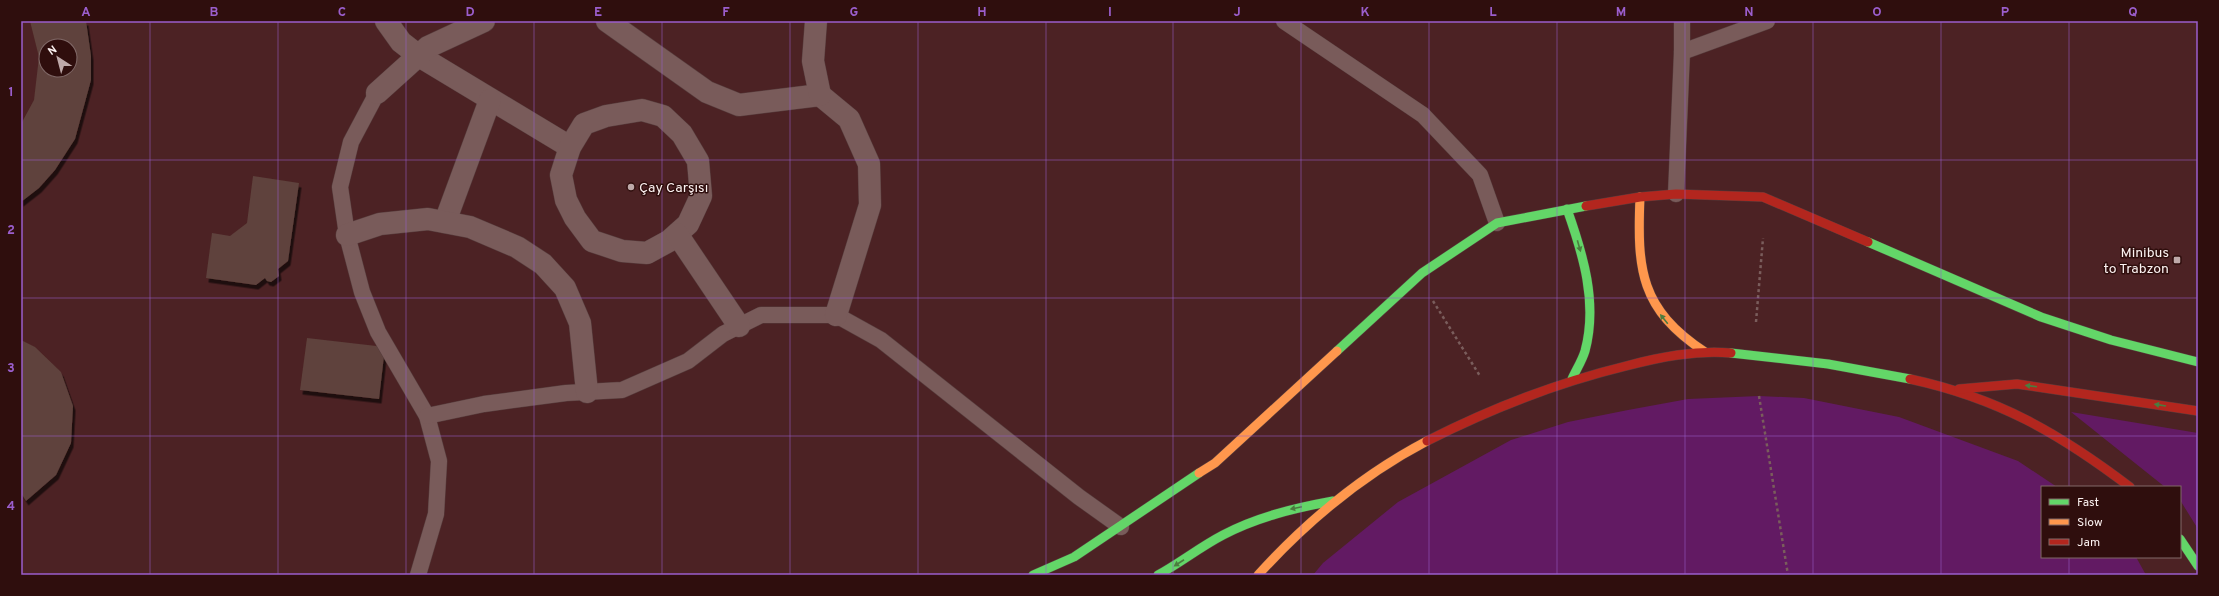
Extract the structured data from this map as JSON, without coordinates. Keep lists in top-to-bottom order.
{
  "places": {
    "other": ["Çay Carşısı"],
    "transit": ["Minibus to Trabzon"]
  },
  "legend": ["Fast", "Slow", "Jam"],
  "north": "top left",
  "grid": {
    "columns": [
      "A",
      "B",
      "C",
      "D",
      "E",
      "F",
      "G",
      "H",
      "I",
      "J",
      "K",
      "L",
      "M",
      "N",
      "O",
      "P",
      "Q"
    ],
    "rows": [
      "1",
      "2",
      "3",
      "4"
    ]
  }
}
